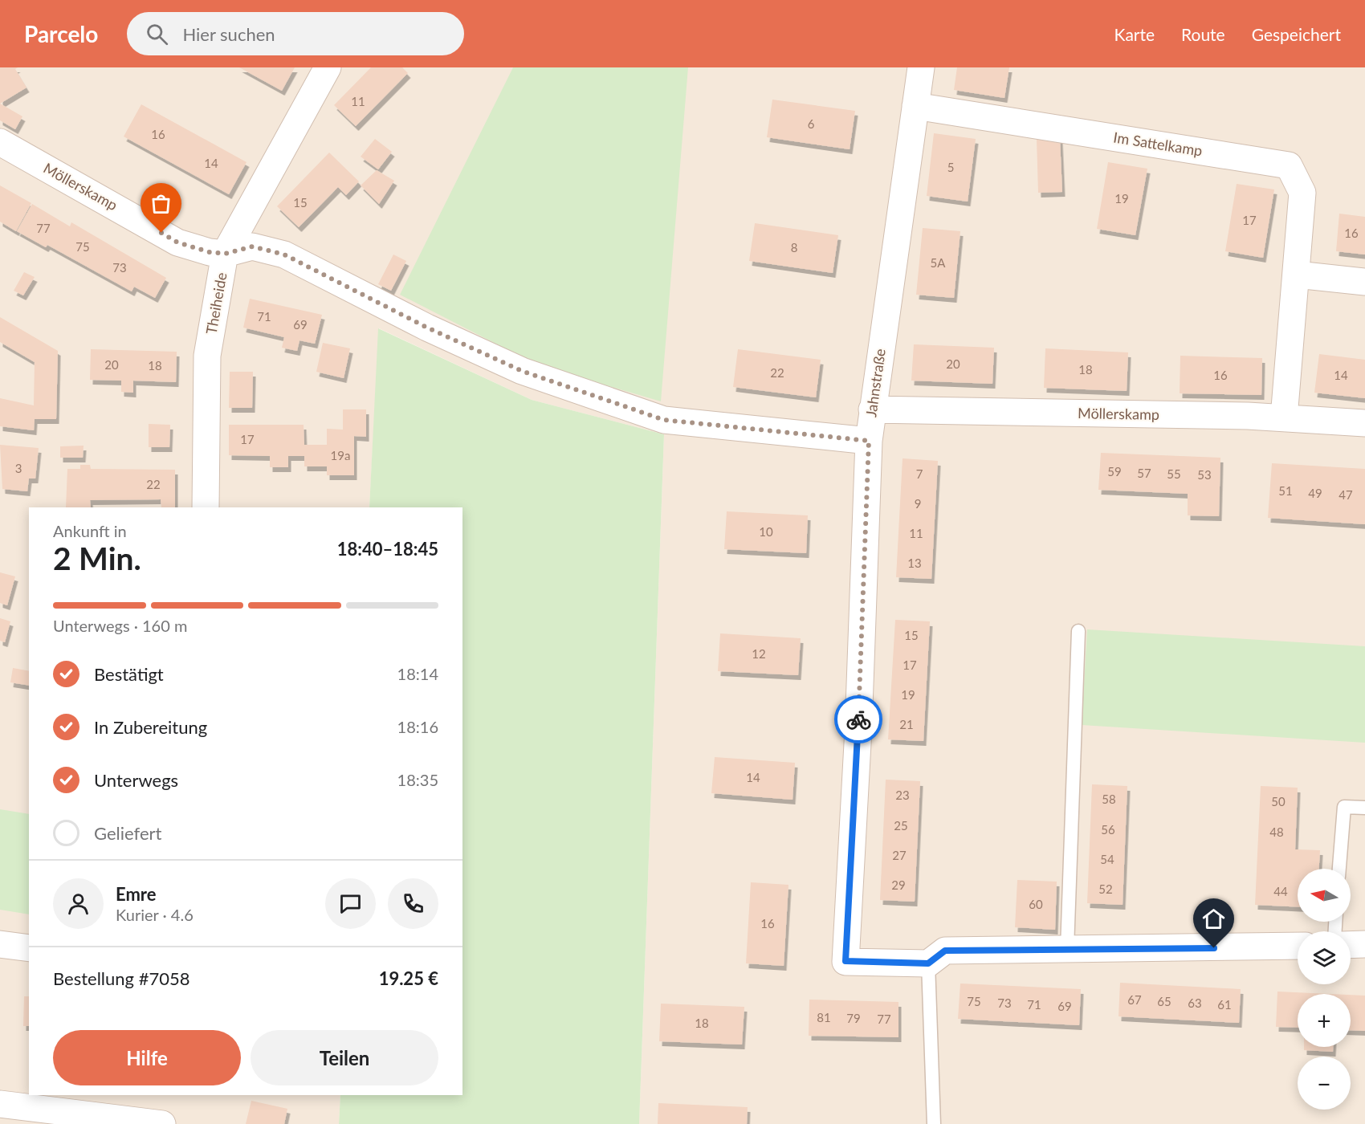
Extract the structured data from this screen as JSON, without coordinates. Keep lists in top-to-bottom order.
{
  "streets": {
    "street": [
      "Im Sattelkamp",
      "Möllerskamp",
      "Theiheide",
      "Jahnstraße"
    ]
  },
  "crossings": [
    ["Im Sattelkamp", "Möllerskamp"],
    ["Im Sattelkamp", "Jahnstraße"],
    ["Möllerskamp", "Theiheide"],
    ["Möllerskamp", "Jahnstraße"]
  ],
  "house_numbers": [
    "11",
    "6",
    "16",
    "14",
    "5",
    "19",
    "15",
    "17",
    "77",
    "16",
    "75",
    "8",
    "5A",
    "73",
    "71",
    "69",
    "20",
    "20",
    "18",
    "18",
    "22",
    "16",
    "14",
    "17",
    "19a",
    "3",
    "59",
    "57",
    "7",
    "55",
    "53",
    "22",
    "51",
    "49",
    "47",
    "9",
    "10",
    "11",
    "13",
    "15",
    "12",
    "17",
    "19",
    "21",
    "14",
    "23",
    "58",
    "50",
    "25",
    "56",
    "48",
    "27",
    "54",
    "29",
    "52",
    "44",
    "60",
    "16",
    "67",
    "75",
    "65",
    "73",
    "63",
    "71",
    "61",
    "69",
    "81",
    "79",
    "77",
    "18"
  ],
  "north": "left",
  "page": {
    "header": "Parcelo",
    "search": "Hier suchen",
    "nav": ["Karte", "Route", "Gespeichert"],
    "heading": ["2 Min.", "Ankunft in", "18:40–18:45"],
    "panel": [
      "Emre",
      "Kurier · 4.6",
      "Bestellung #7058",
      "19.25 €"
    ],
    "bar": "Unterwegs · 160 m",
    "list": [
      ["Bestätigt", "18:14"],
      ["In Zubereitung", "18:16"],
      ["Unterwegs", "18:35"],
      "Geliefert"
    ],
    "map_buttons": ["+", "−"],
    "buttons": ["Hilfe", "Teilen"]
  }
}
